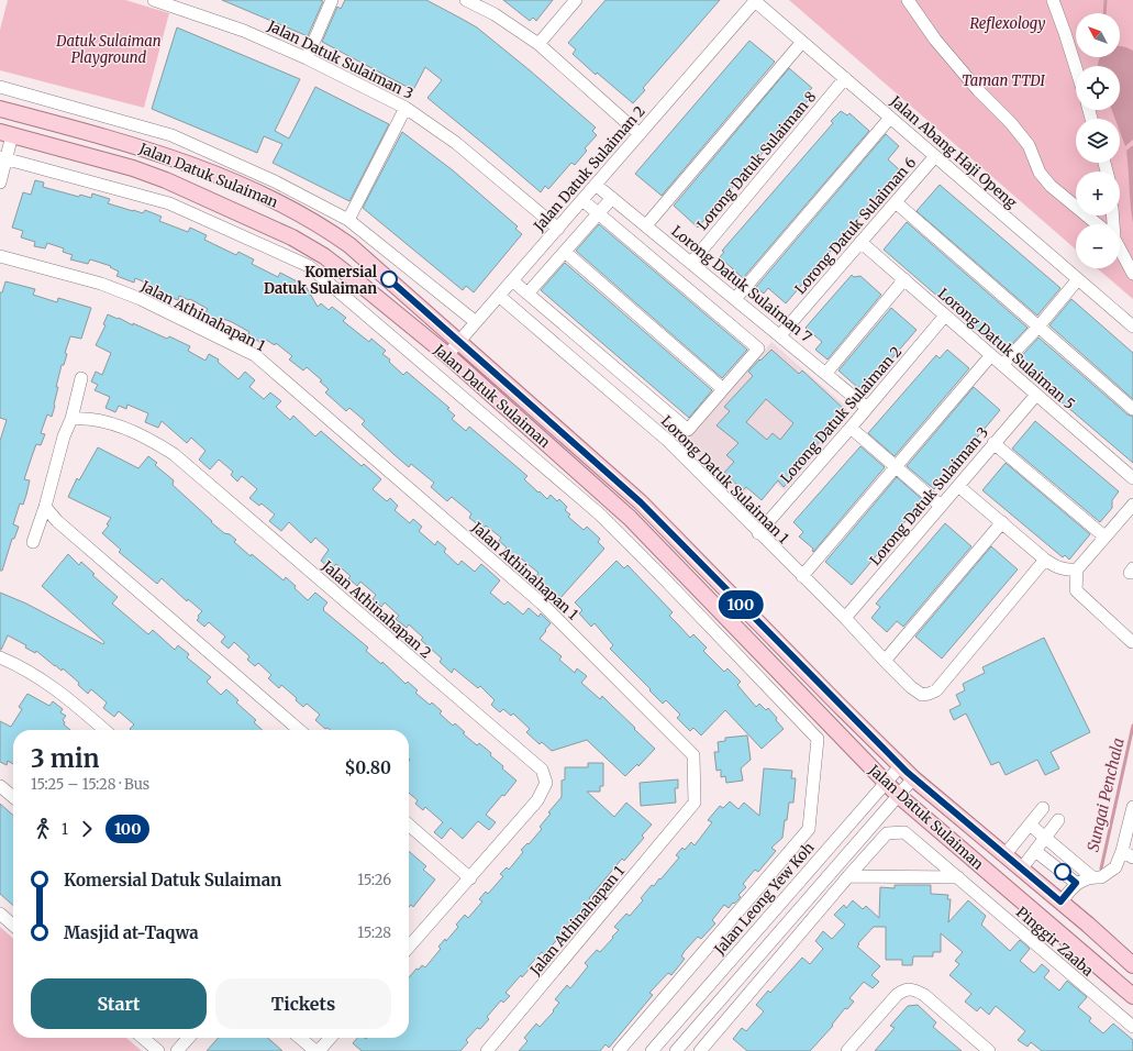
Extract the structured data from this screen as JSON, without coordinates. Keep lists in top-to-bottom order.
{
  "streets": {
    "main road": ["Jalan Datuk Sulaiman"],
    "street": [
      "Jalan Datuk Sulaiman 3",
      "Jalan Abang Haji Openg",
      "Lorong Datuk Sulaiman 8",
      "Jalan Datuk Sulaiman 2",
      "Lorong Datuk Sulaiman 6",
      "Lorong Datuk Sulaiman 7",
      "Jalan Athinahapan 1",
      "Lorong Datuk Sulaiman 5",
      "Lorong Datuk Sulaiman 2",
      "Lorong Datuk Sulaiman 1",
      "Lorong Datuk Sulaiman 3",
      "Jalan Athinahapan 2",
      "Jalan Leong Yew Koh",
      "Pinggir Zaaba"
    ]
  },
  "crossings": [
    ["Jalan Datuk Sulaiman 3", "Jalan Datuk Sulaiman 2"],
    ["Jalan Abang Haji Openg", "Lorong Datuk Sulaiman 8"],
    ["Jalan Abang Haji Openg", "Jalan Datuk Sulaiman 2"],
    ["Jalan Abang Haji Openg", "Lorong Datuk Sulaiman 6"],
    ["Lorong Datuk Sulaiman 8", "Lorong Datuk Sulaiman 7"],
    ["Jalan Datuk Sulaiman 2", "Jalan Datuk Sulaiman"],
    ["Jalan Datuk Sulaiman 2", "Lorong Datuk Sulaiman 7"],
    ["Jalan Datuk Sulaiman 2", "Lorong Datuk Sulaiman 1"],
    ["Jalan Datuk Sulaiman", "Jalan Leong Yew Koh"],
    ["Lorong Datuk Sulaiman 6", "Lorong Datuk Sulaiman 7"],
    ["Lorong Datuk Sulaiman 6", "Lorong Datuk Sulaiman 5"],
    ["Lorong Datuk Sulaiman 7", "Lorong Datuk Sulaiman 2"],
    ["Lorong Datuk Sulaiman 5", "Lorong Datuk Sulaiman 2"],
    ["Lorong Datuk Sulaiman 5", "Lorong Datuk Sulaiman 3"],
    ["Lorong Datuk Sulaiman 2", "Lorong Datuk Sulaiman 1"],
    ["Lorong Datuk Sulaiman 1", "Lorong Datuk Sulaiman 3"]
  ],
  "water": ["Sungai Penchala"],
  "parks": ["Reflexology", "Datuk Sulaiman Playground", "Taman TTDI"],
  "places": ["Komersial Datuk Sulaiman"],
  "lines": ["bus line 100"],
  "north": "top left",
  "page": {
    "on_map": "100",
    "map_buttons": ["+", "−"],
    "heading": ["3 min", "15:25 – 15:28 · Bus", "$0.80"],
    "legs": ["1", "100"],
    "list": [
      {
        "name": "Komersial Datuk Sulaiman",
        "value": "15:26"
      },
      {
        "name": "Masjid at-Taqwa",
        "value": "15:28"
      }
    ],
    "buttons": ["Start", "Tickets"]
  }
}
